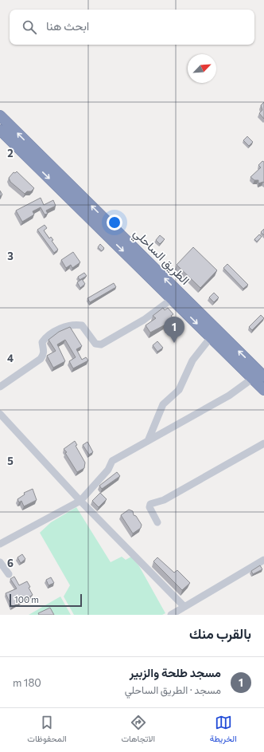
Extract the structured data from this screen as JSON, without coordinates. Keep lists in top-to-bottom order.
{
  "streets": {
    "highway": ["الطريق الساحلي"]
  },
  "scale_bar": "100 m",
  "north": "top right",
  "page": {
    "search": "ابحث هنا",
    "pins": "1",
    "scale": "100 m",
    "heading": "بالقرب منك",
    "list": [
      {
        "mark": "1",
        "name": "مسجد طلحة والزبير",
        "note": "مسجد · الطريق الساحلي",
        "value": "180 m"
      }
    ],
    "nav": ["الخريطة", "الاتجاهات", "المحفوظات"]
  },
  "grid": {
    "rows": [
      "2",
      "3",
      "4",
      "5",
      "6"
    ]
  }
}
